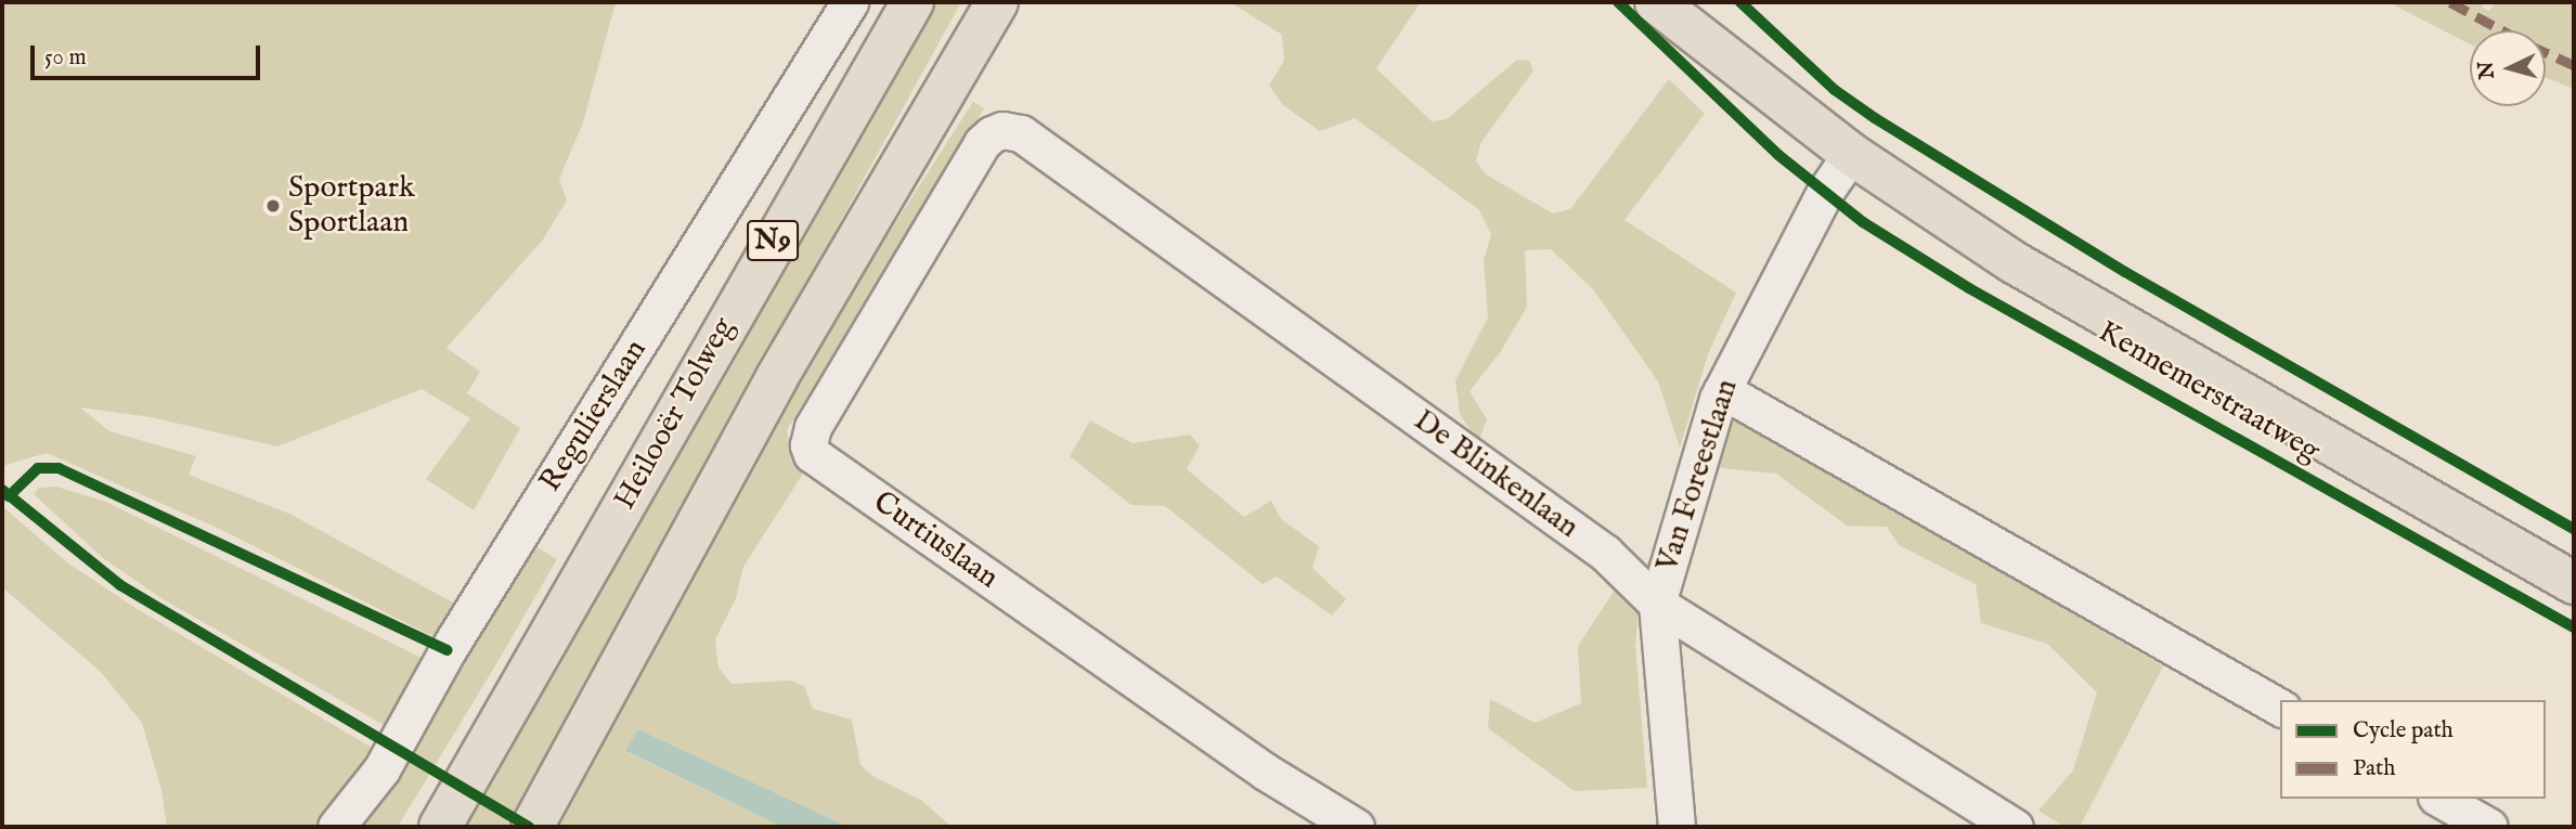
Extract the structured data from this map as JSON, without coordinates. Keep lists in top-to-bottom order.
{
  "streets": {
    "main road": ["N9", "Kennemerstraatweg", "Heilooër Tolweg"],
    "street": [
      "Regulierslaan",
      "De Blinkenlaan",
      "Van Foreestlaan",
      "Curtiuslaan"
    ]
  },
  "crossings": [
    ["Kennemerstraatweg", "Van Foreestlaan"],
    ["De Blinkenlaan", "Van Foreestlaan"],
    ["De Blinkenlaan", "Curtiuslaan"]
  ],
  "places": ["Sportpark Sportlaan"],
  "legend": ["Cycle path", "Path"],
  "scale_bar": "50 m",
  "north": "left"
}
